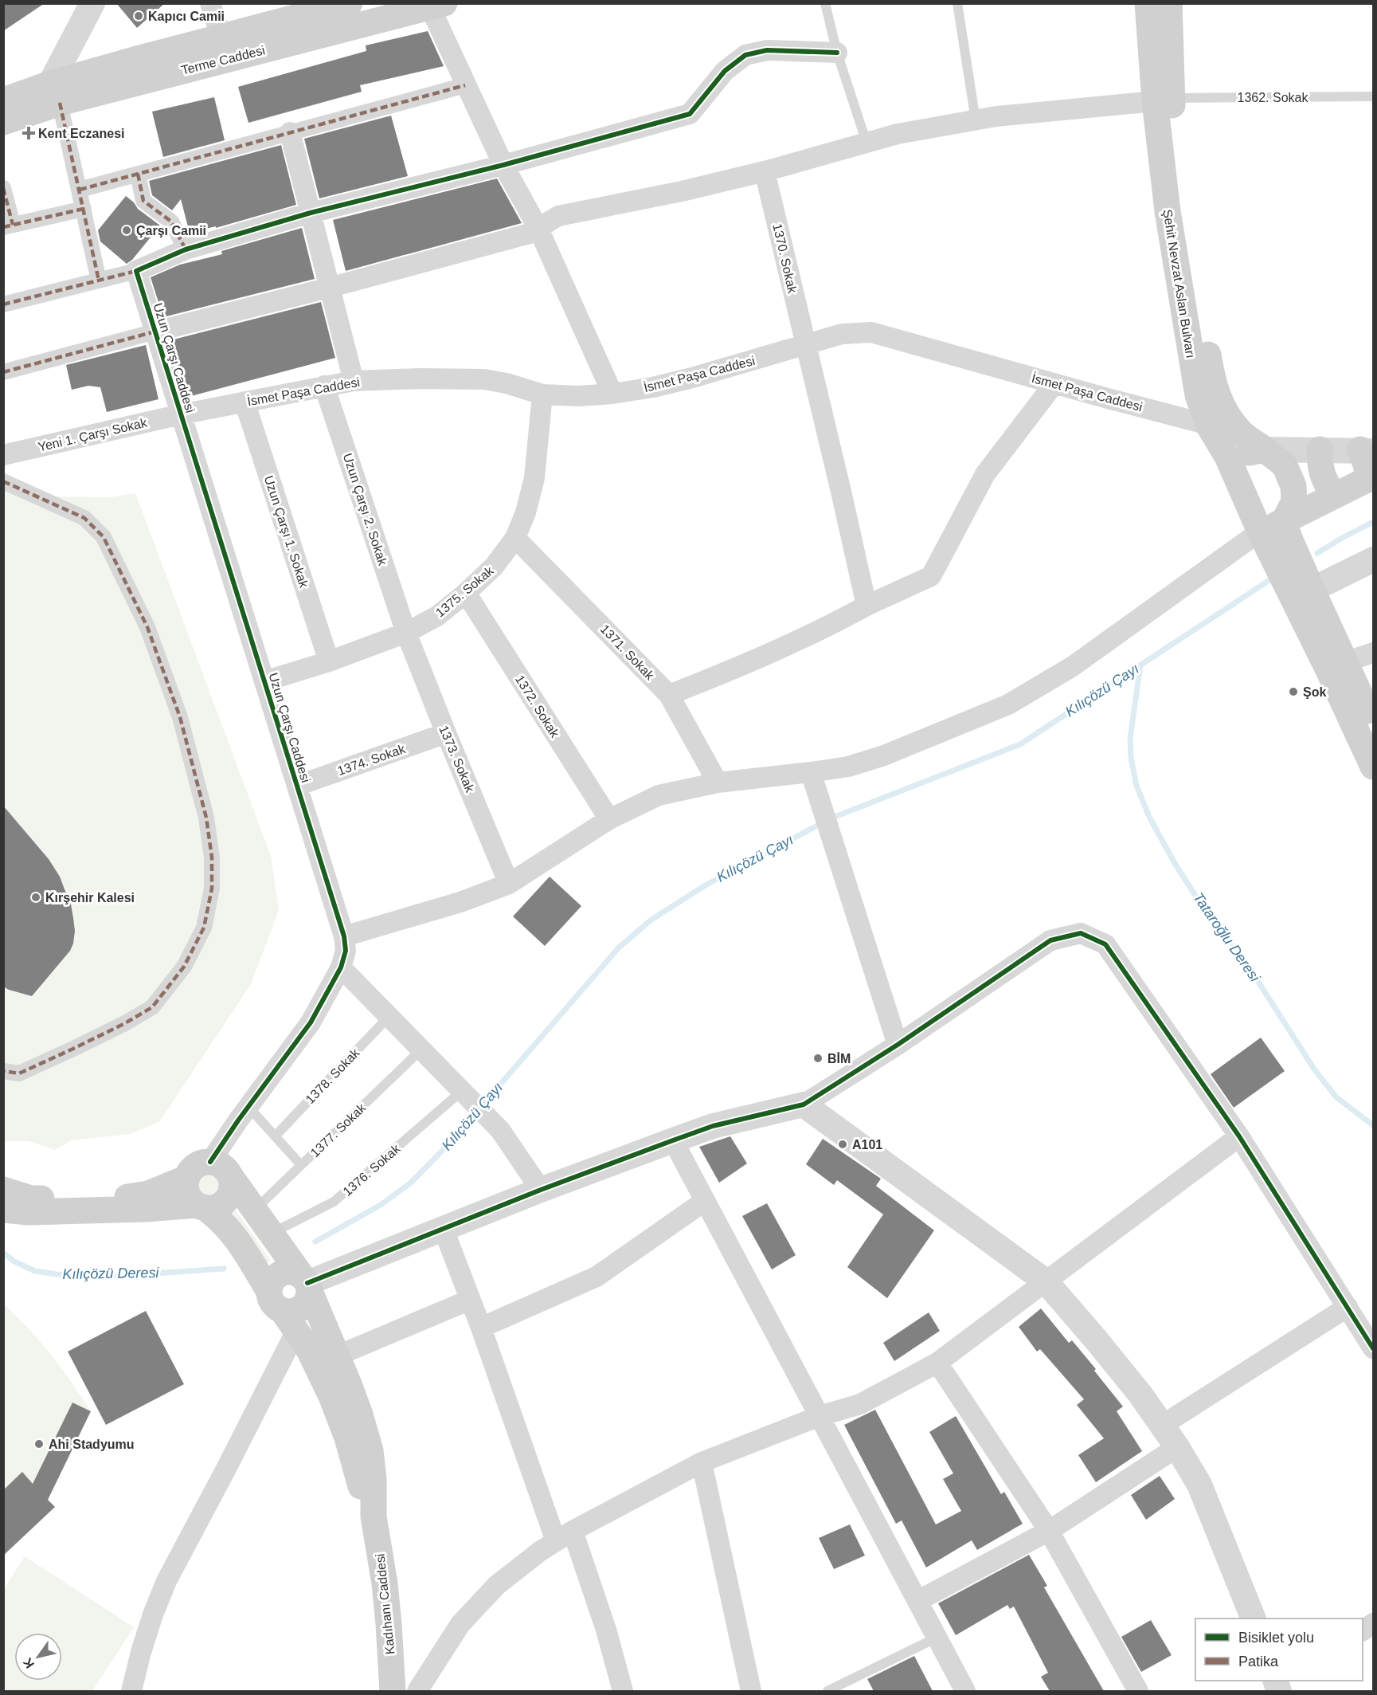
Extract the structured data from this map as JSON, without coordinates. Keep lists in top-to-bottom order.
{
  "streets": {
    "main road": ["Terme Caddesi", "Şehit Nevzat Aslan Bulvarı", "Kadıhanı Caddesi"],
    "street": [
      "1370. Sokak",
      "Uzun Çarşı Caddesi",
      "İsmet Paşa Caddesi",
      "Yeni 1. Çarşı Sokak",
      "Uzun Çarşı 2. Sokak",
      "Uzun Çarşı 1. Sokak",
      "1375. Sokak",
      "1371. Sokak",
      "1372. Sokak",
      "1373. Sokak",
      "1374. Sokak"
    ],
    "lane": [
      "1362. Sokak",
      "1378. Sokak",
      "1377. Sokak",
      "1376. Sokak"
    ]
  },
  "crossings": [
    ["1362. Sokak", "Şehit Nevzat Aslan Bulvarı"],
    ["1370. Sokak", "İsmet Paşa Caddesi"],
    ["Şehit Nevzat Aslan Bulvarı", "İsmet Paşa Caddesi"],
    ["Uzun Çarşı Caddesi", "İsmet Paşa Caddesi"],
    ["Uzun Çarşı Caddesi", "Yeni 1. Çarşı Sokak"],
    ["Uzun Çarşı Caddesi", "1375. Sokak"],
    ["Uzun Çarşı Caddesi", "1374. Sokak"],
    ["İsmet Paşa Caddesi", "Yeni 1. Çarşı Sokak"],
    ["İsmet Paşa Caddesi", "Uzun Çarşı 2. Sokak"],
    ["İsmet Paşa Caddesi", "Uzun Çarşı 1. Sokak"],
    ["İsmet Paşa Caddesi", "1375. Sokak"],
    ["Uzun Çarşı 2. Sokak", "1375. Sokak"],
    ["Uzun Çarşı 2. Sokak", "1373. Sokak"],
    ["Uzun Çarşı 1. Sokak", "1375. Sokak"],
    ["1375. Sokak", "1371. Sokak"],
    ["1375. Sokak", "1372. Sokak"],
    ["1375. Sokak", "1373. Sokak"],
    ["1373. Sokak", "1374. Sokak"]
  ],
  "water": ["Kılıçözü Çayı", "Tataroğlu Deresi", "Kılıçözü Deresi"],
  "places": {
    "other": [
      "Kapıcı Camii",
      "Çarşı Camii",
      "Şok",
      "Kırşehir Kalesi",
      "BİM",
      "A101",
      "Ahi Stadyumu"
    ],
    "health": ["Kent Eczanesi"]
  },
  "legend": ["Bisiklet yolu", "Patika"],
  "north": "bottom left"
}
